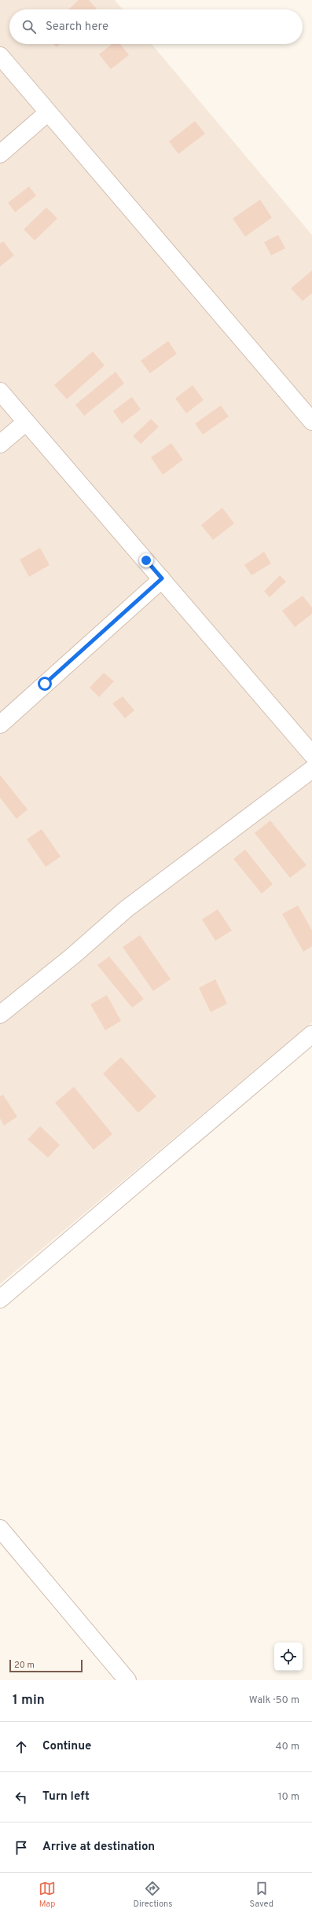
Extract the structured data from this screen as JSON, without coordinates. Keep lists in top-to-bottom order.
{
  "scale_bar": "20 m",
  "page": {
    "search": "Search here",
    "scale": "20 m",
    "heading": ["1 min", "Walk · 50 m"],
    "list": [
      ["Continue", "40 m"],
      ["Turn left", "10 m"],
      "Arrive at destination"
    ],
    "nav": ["Map", "Directions", "Saved"]
  }
}
